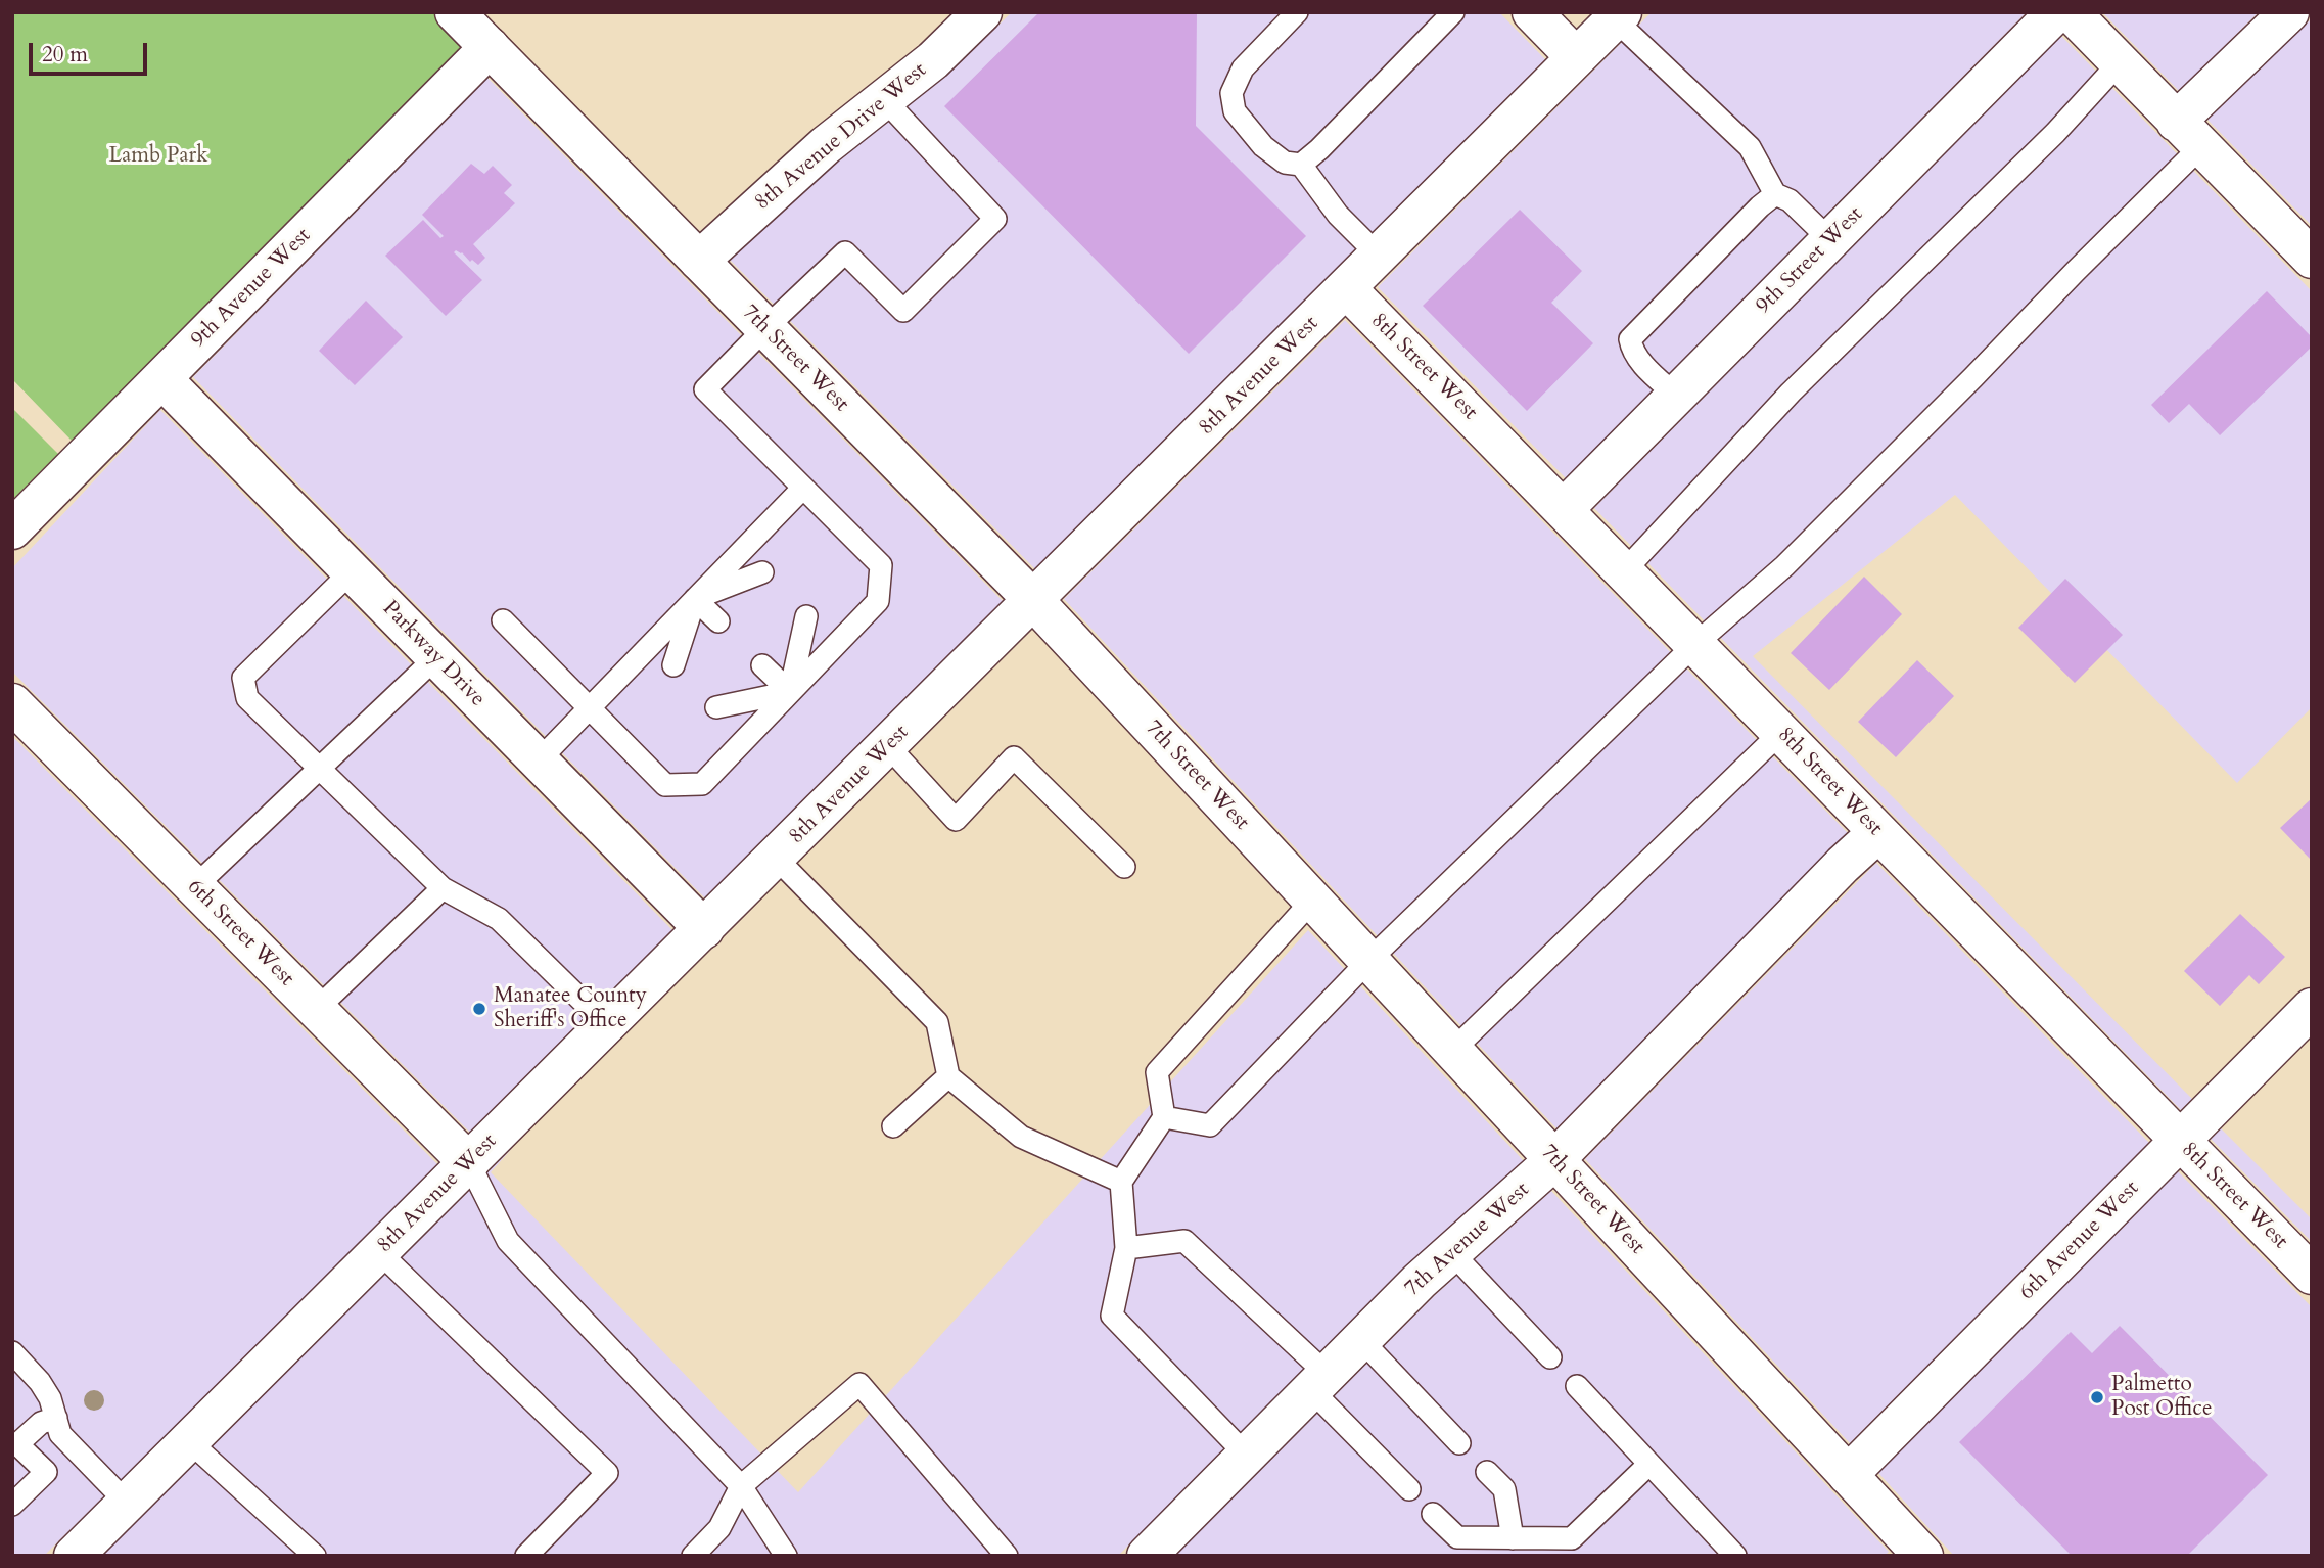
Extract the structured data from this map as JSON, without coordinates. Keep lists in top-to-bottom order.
{
  "streets": {
    "street": [
      "8th Avenue Drive West",
      "9th Street West",
      "9th Avenue West",
      "7th Street West",
      "8th Street West",
      "8th Avenue West",
      "Parkway Drive",
      "6th Street West",
      "7th Avenue West",
      "6th Avenue West"
    ]
  },
  "crossings": [
    ["8th Avenue Drive West", "7th Street West"],
    ["9th Street West", "8th Street West"],
    ["9th Avenue West", "7th Street West"],
    ["9th Avenue West", "Parkway Drive"],
    ["7th Street West", "8th Avenue West"],
    ["7th Street West", "7th Avenue West"],
    ["7th Street West", "6th Avenue West"],
    ["8th Street West", "8th Avenue West"],
    ["8th Street West", "7th Avenue West"],
    ["8th Street West", "6th Avenue West"],
    ["8th Avenue West", "Parkway Drive"],
    ["8th Avenue West", "6th Street West"]
  ],
  "parks": ["Lamb Park"],
  "places": ["Manatee County Sheriff's Office", "Palmetto Post Office"],
  "scale_bar": "20 m"
}
